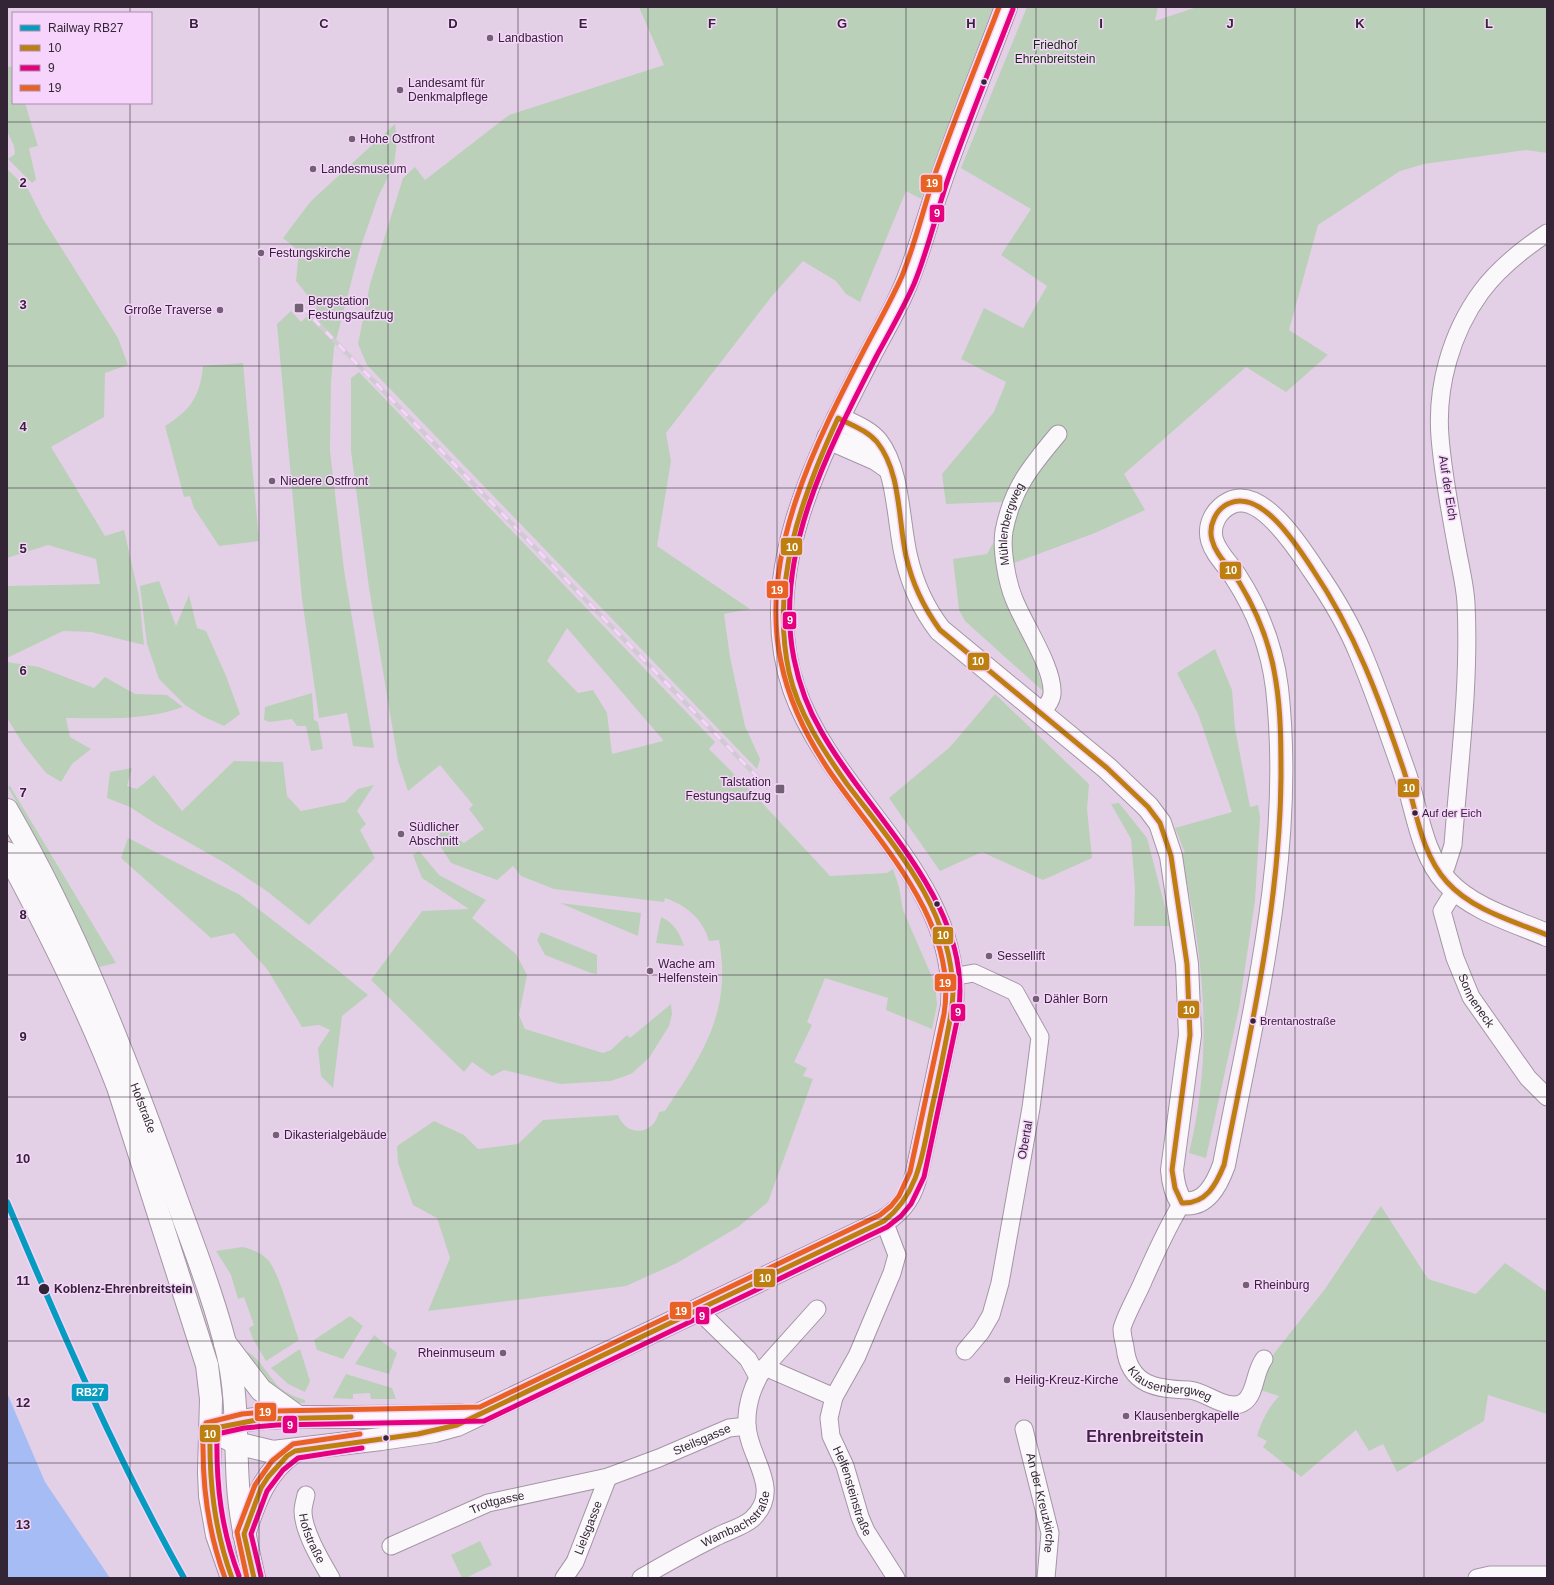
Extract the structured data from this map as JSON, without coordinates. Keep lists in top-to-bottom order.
{
  "streets": {
    "main road": ["Hofstraße"],
    "street": [
      "Auf der Eich",
      "Mühlenbergweg",
      "Sonneneck",
      "Obertal",
      "Klausenbergweg",
      "Steilsgasse",
      "Helfensteinstraße",
      "An der Kreuzkirche",
      "Trottgasse",
      "Wambachstraße",
      "Lielsgasse"
    ]
  },
  "crossings": [
    ["Steilsgasse", "Trottgasse"],
    ["Steilsgasse", "Wambachstraße"],
    ["Steilsgasse", "Lielsgasse"],
    ["Trottgasse", "Lielsgasse"]
  ],
  "districts": ["Ehrenbreitstein"],
  "parks": ["Friedhof Ehrenbreitstein"],
  "places": {
    "other": [
      "Landbastion",
      "Landesamt für Denkmalpflege",
      "Hohe Ostfront",
      "Landesmuseum",
      "Festungskirche",
      "Grroße Traverse",
      "Niedere Ostfront",
      "Auf der Eich",
      "Südlicher Abschnitt",
      "Sessellift",
      "Wache am Helfenstein",
      "Dähler Born",
      "Brentanostraße",
      "Dikasterialgebäude",
      "Rheinburg",
      "Koblenz-Ehrenbreitstein",
      "Rheinmuseum",
      "Heilig-Kreuz-Kirche",
      "Klausenbergkapelle"
    ],
    "transit": ["Bergstation Festungsaufzug", "Talstation Festungsaufzug"]
  },
  "lines": [
    "transit line 19",
    "transit line 9",
    "transit line 10",
    "rail line RB27"
  ],
  "legend": [
    "Railway RB27",
    "10",
    "9",
    "19"
  ],
  "grid": {
    "columns": [
      "B",
      "C",
      "D",
      "E",
      "F",
      "G",
      "H",
      "I",
      "J",
      "K",
      "L"
    ],
    "rows": [
      "2",
      "3",
      "4",
      "5",
      "6",
      "7",
      "8",
      "9",
      "10",
      "11",
      "12",
      "13"
    ]
  }
}
